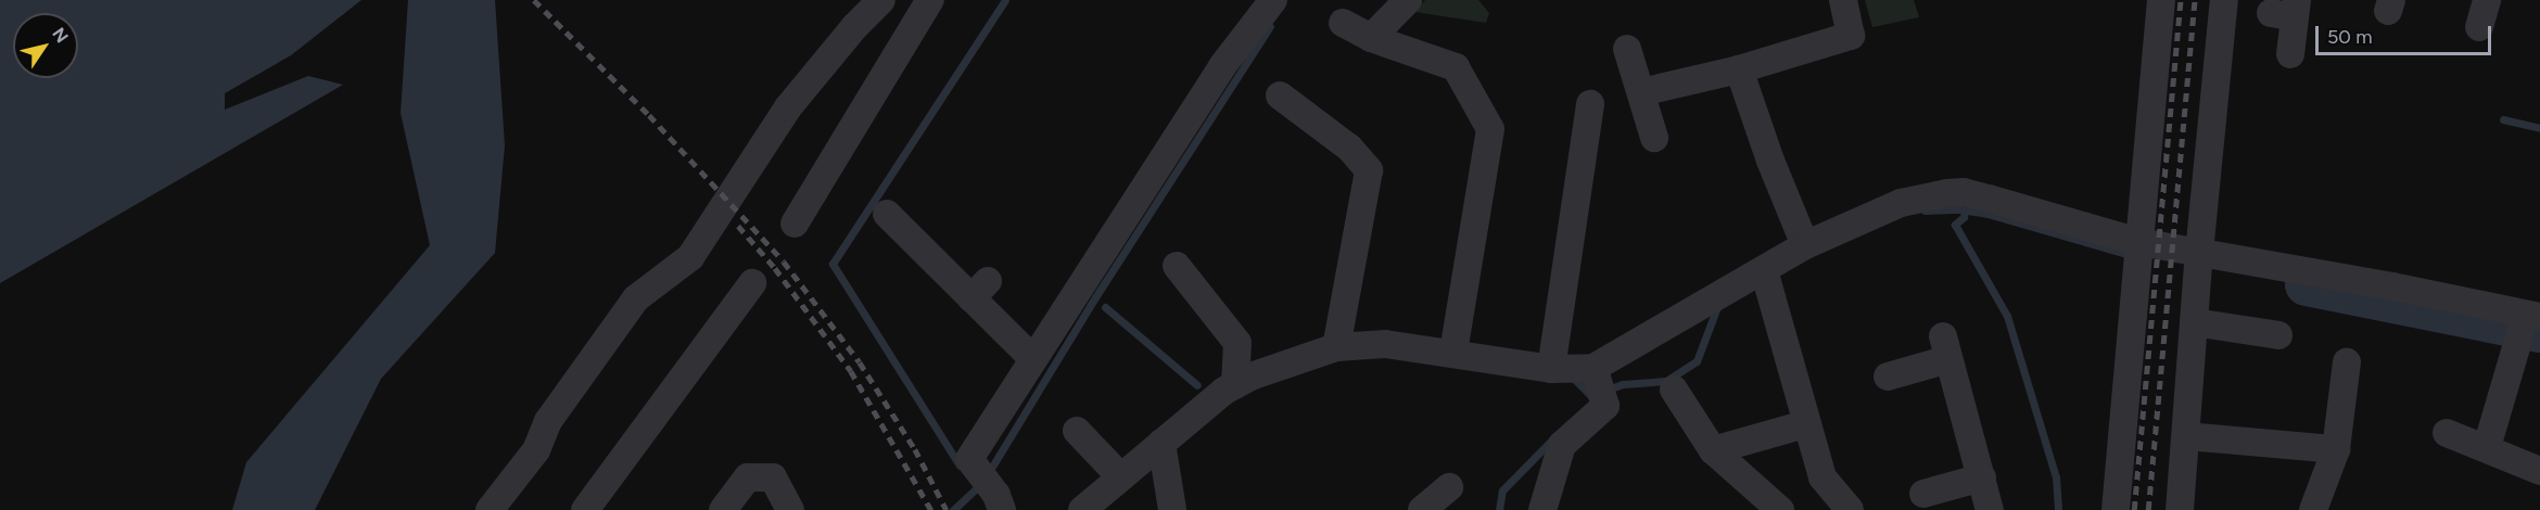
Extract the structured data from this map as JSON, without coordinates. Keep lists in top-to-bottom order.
{
  "scale_bar": "50 m",
  "north": "top right"
}
